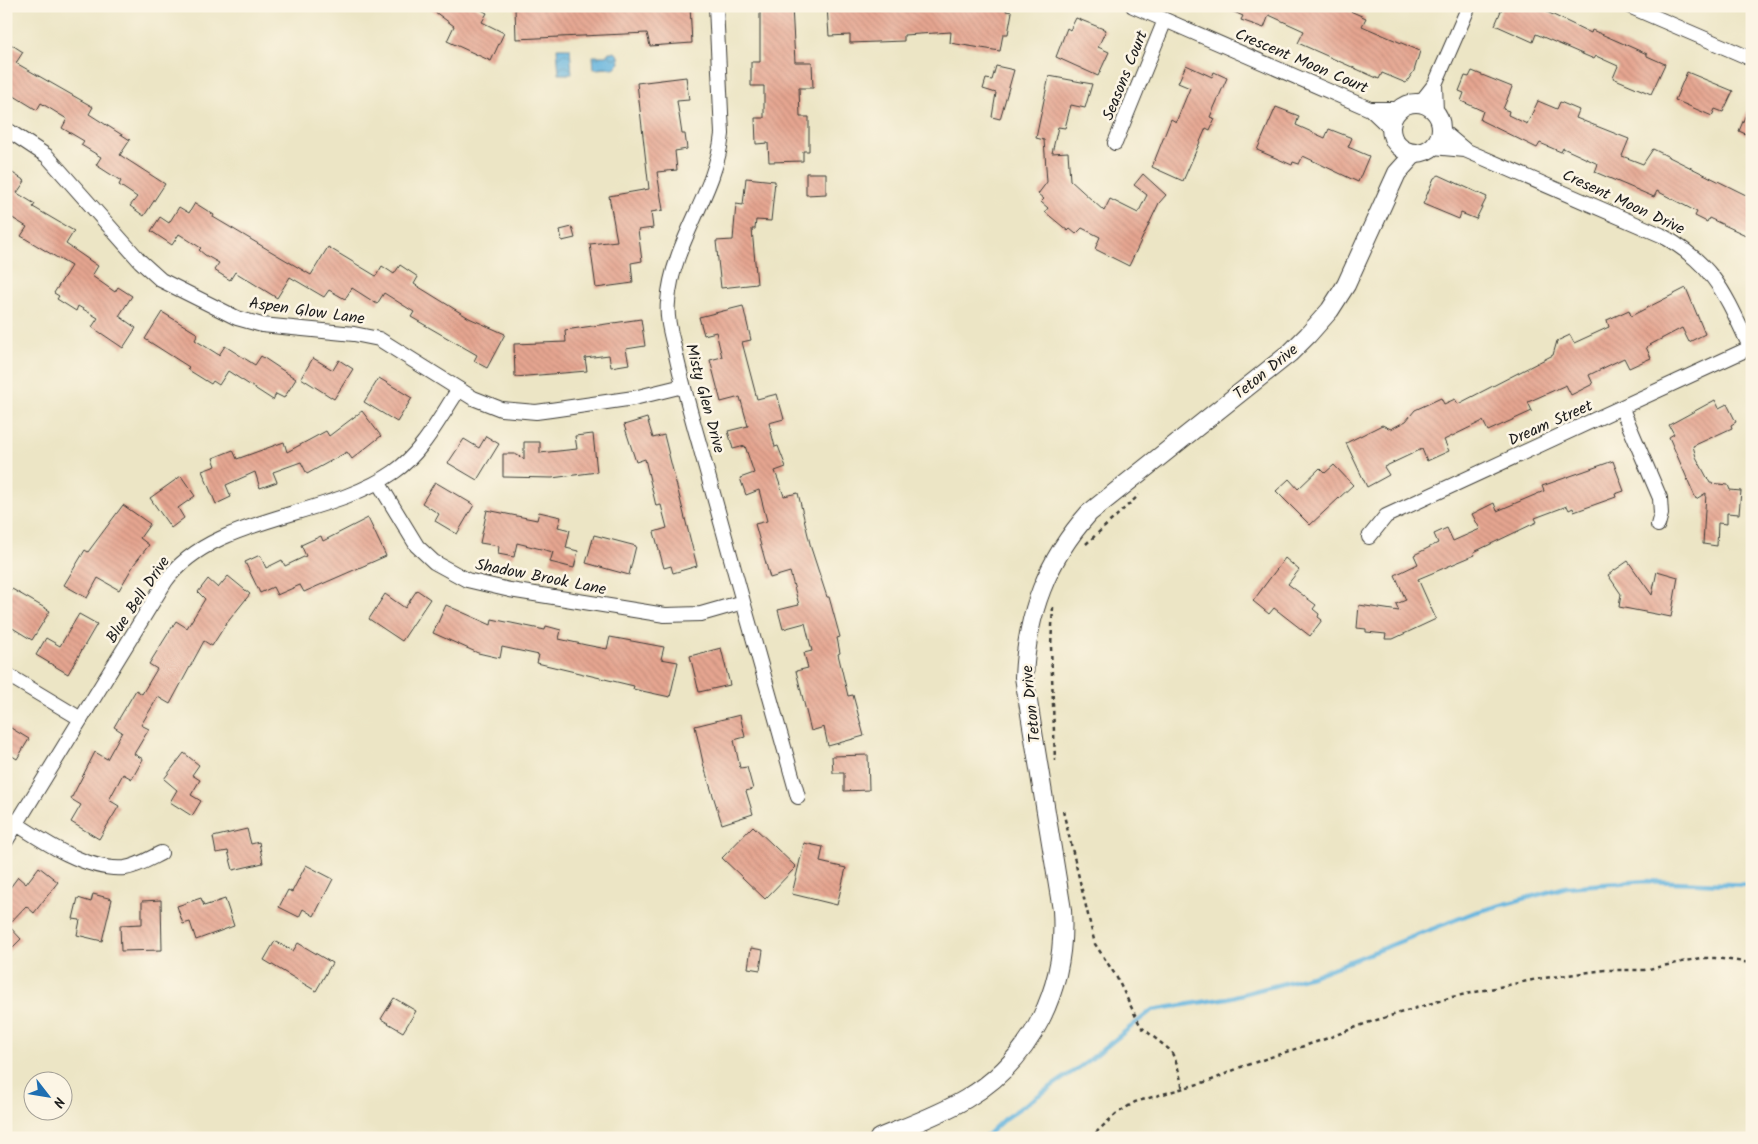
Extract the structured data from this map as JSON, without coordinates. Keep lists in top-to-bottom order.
{
  "streets": {
    "street": [
      "Crescent Moon Court",
      "Seasons Court",
      "Cresent Moon Drive",
      "Aspen Glow Lane",
      "Teton Drive",
      "Misty Glen Drive",
      "Dream Street",
      "Shadow Brook Lane",
      "Blue Bell Drive"
    ]
  },
  "crossings": [
    ["Crescent Moon Court", "Seasons Court"],
    ["Crescent Moon Court", "Cresent Moon Drive"],
    ["Crescent Moon Court", "Teton Drive"],
    ["Cresent Moon Drive", "Teton Drive"],
    ["Cresent Moon Drive", "Dream Street"],
    ["Aspen Glow Lane", "Misty Glen Drive"],
    ["Aspen Glow Lane", "Blue Bell Drive"],
    ["Misty Glen Drive", "Shadow Brook Lane"],
    ["Shadow Brook Lane", "Blue Bell Drive"]
  ],
  "north": "bottom right"
}
